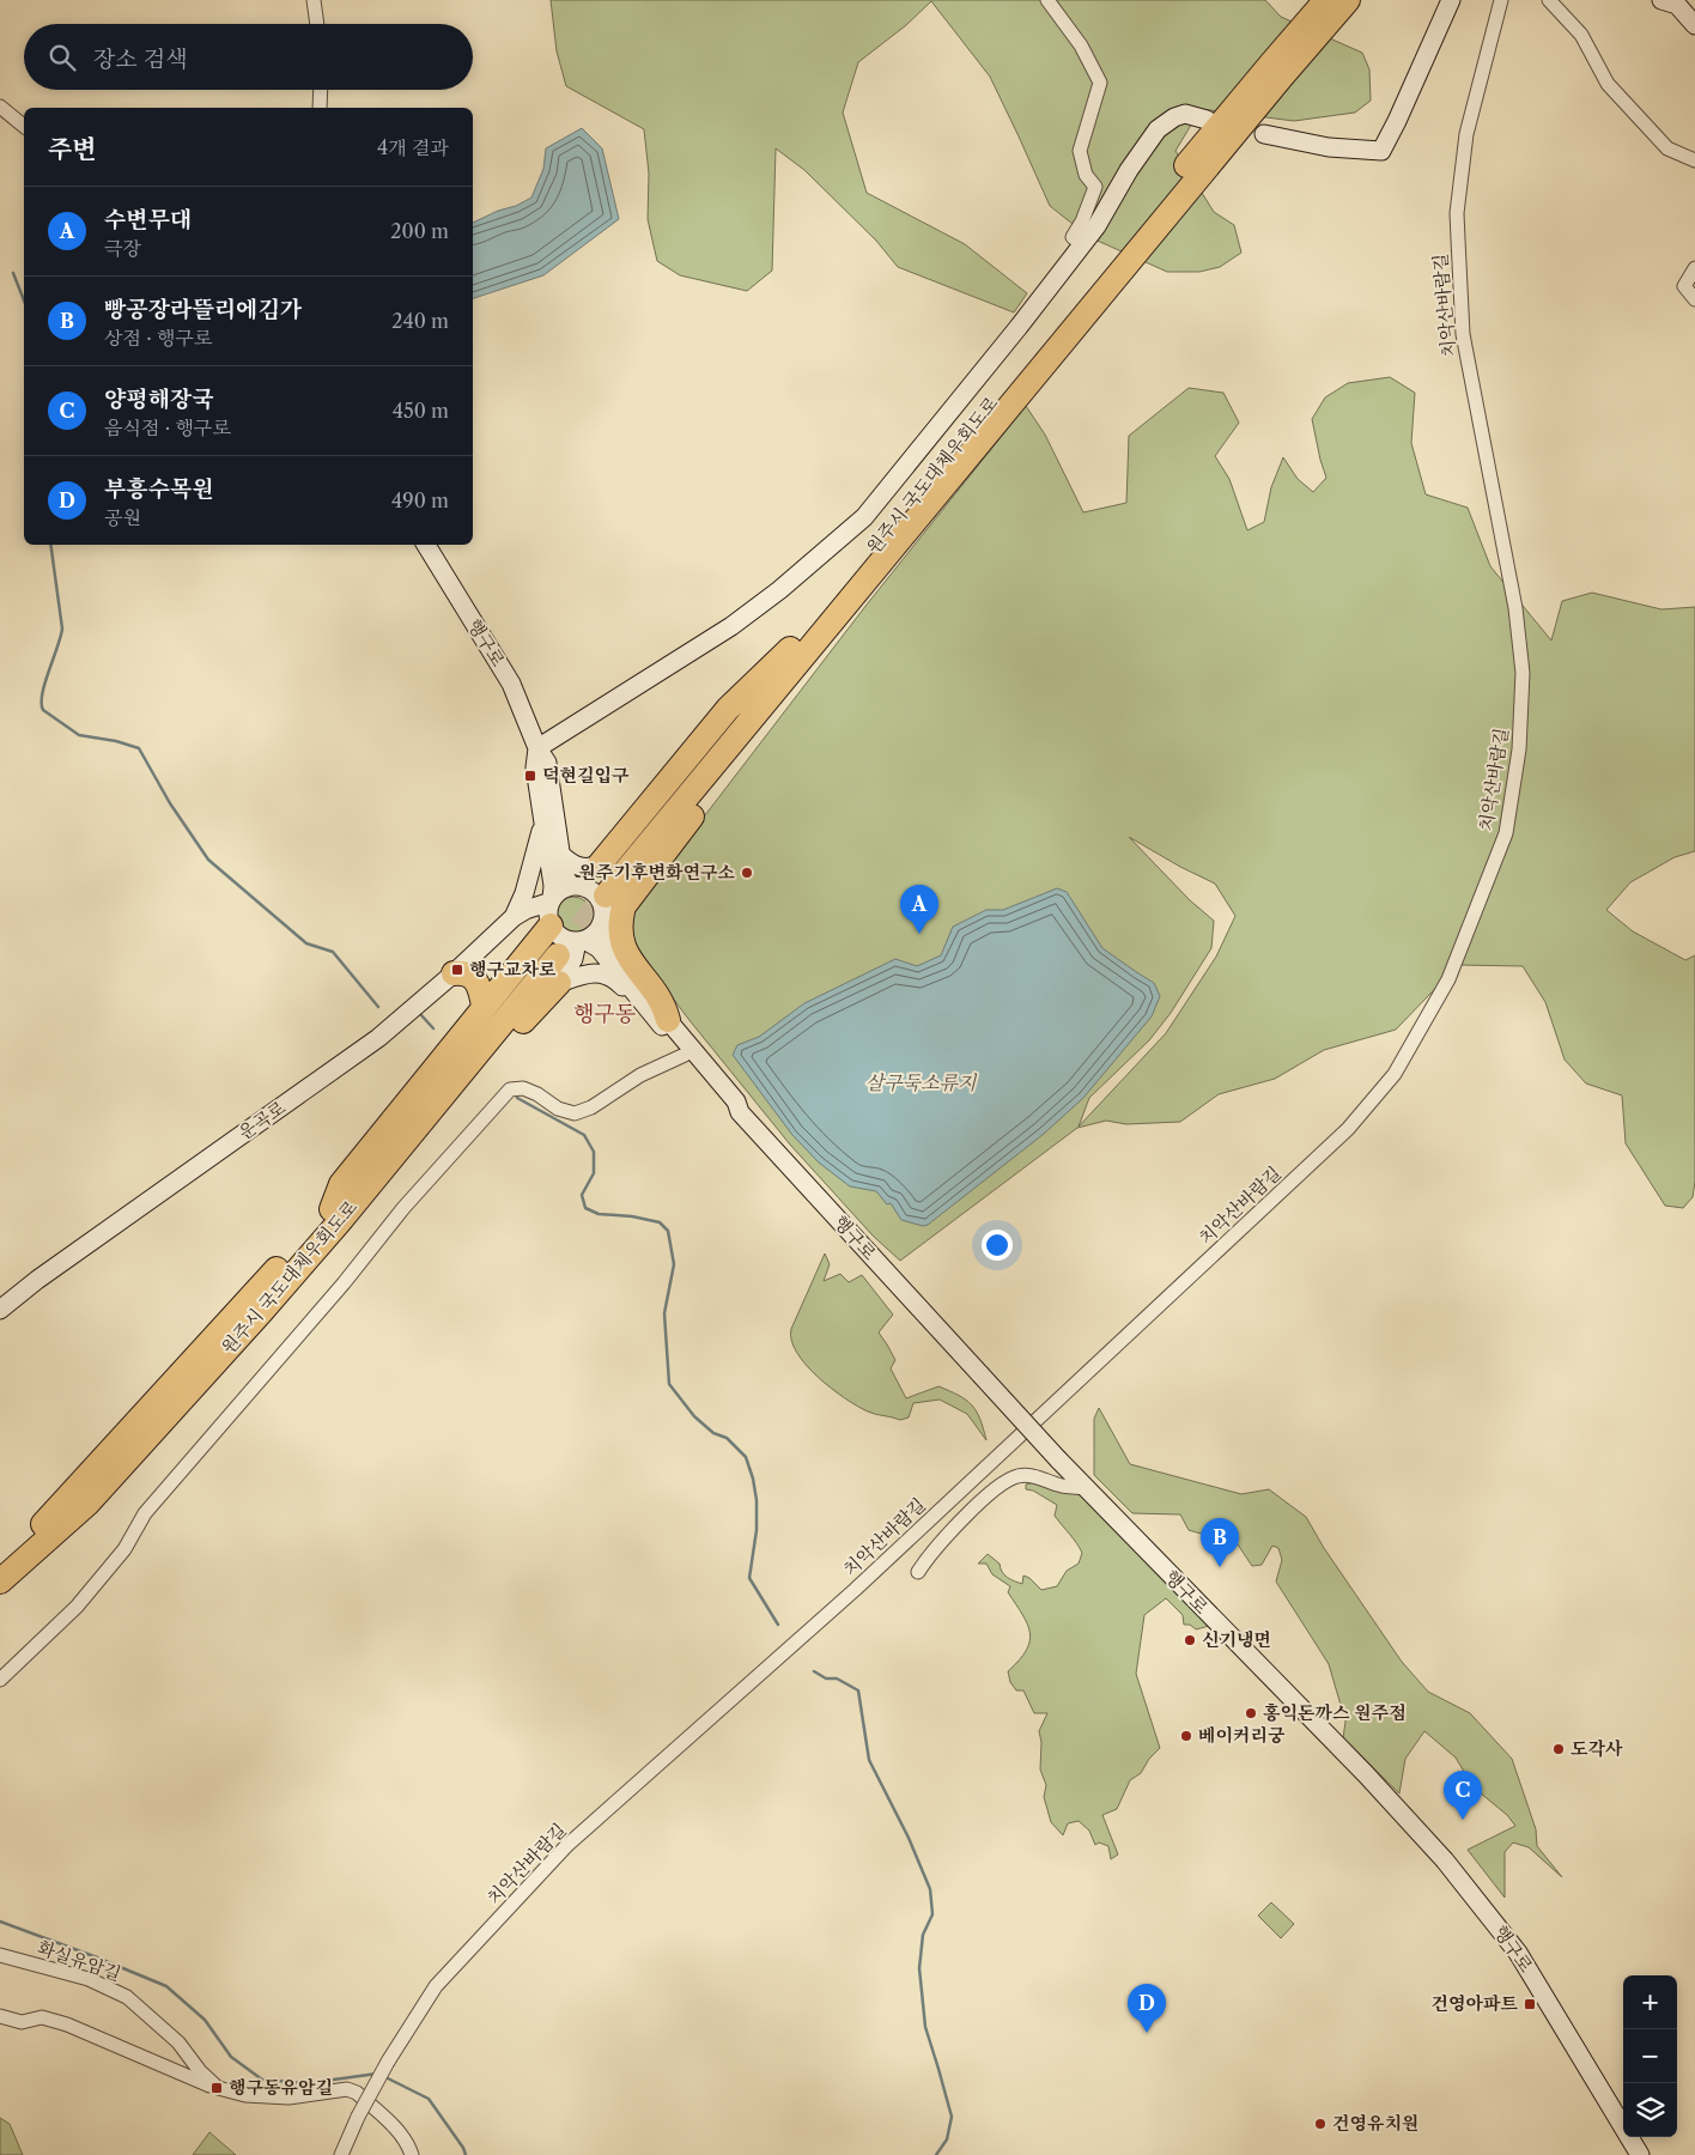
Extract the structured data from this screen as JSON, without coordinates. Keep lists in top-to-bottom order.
{
  "streets": {
    "highway": ["원주시 국도대체우회도로"],
    "street": [
      "치악산바람길",
      "행구로",
      "운곡로",
      "화실유암길"
    ]
  },
  "crossings": [
    ["원주시 국도대체우회도로", "행구로"]
  ],
  "districts": ["행구동"],
  "water": ["살구둑소류지"],
  "places": {
    "transit": [
      "덕현길입구",
      "행구교차로",
      "건영아파트",
      "행구동유암길"
    ],
    "other": [
      "원주기후변화연구소",
      "신기냉면",
      "홍익돈까스 원주점",
      "베이커리궁",
      "도각사",
      "건영유치원"
    ]
  },
  "page": {
    "search": "장소 검색",
    "heading": ["주변", "4개 결과"],
    "list": [
      {
        "mark": "A",
        "name": "수변무대",
        "note": "극장",
        "value": "200 m"
      },
      {
        "mark": "B",
        "name": "빵공장라뜰리에김가",
        "note": "상점 · 행구로",
        "value": "240 m"
      },
      {
        "mark": "C",
        "name": "양평해장국",
        "note": "음식점 · 행구로",
        "value": "450 m"
      },
      {
        "mark": "D",
        "name": "부흥수목원",
        "note": "공원",
        "value": "490 m"
      }
    ],
    "pins": [
      "A",
      "B",
      "C",
      "D"
    ],
    "map_buttons": ["+", "−"]
  }
}
